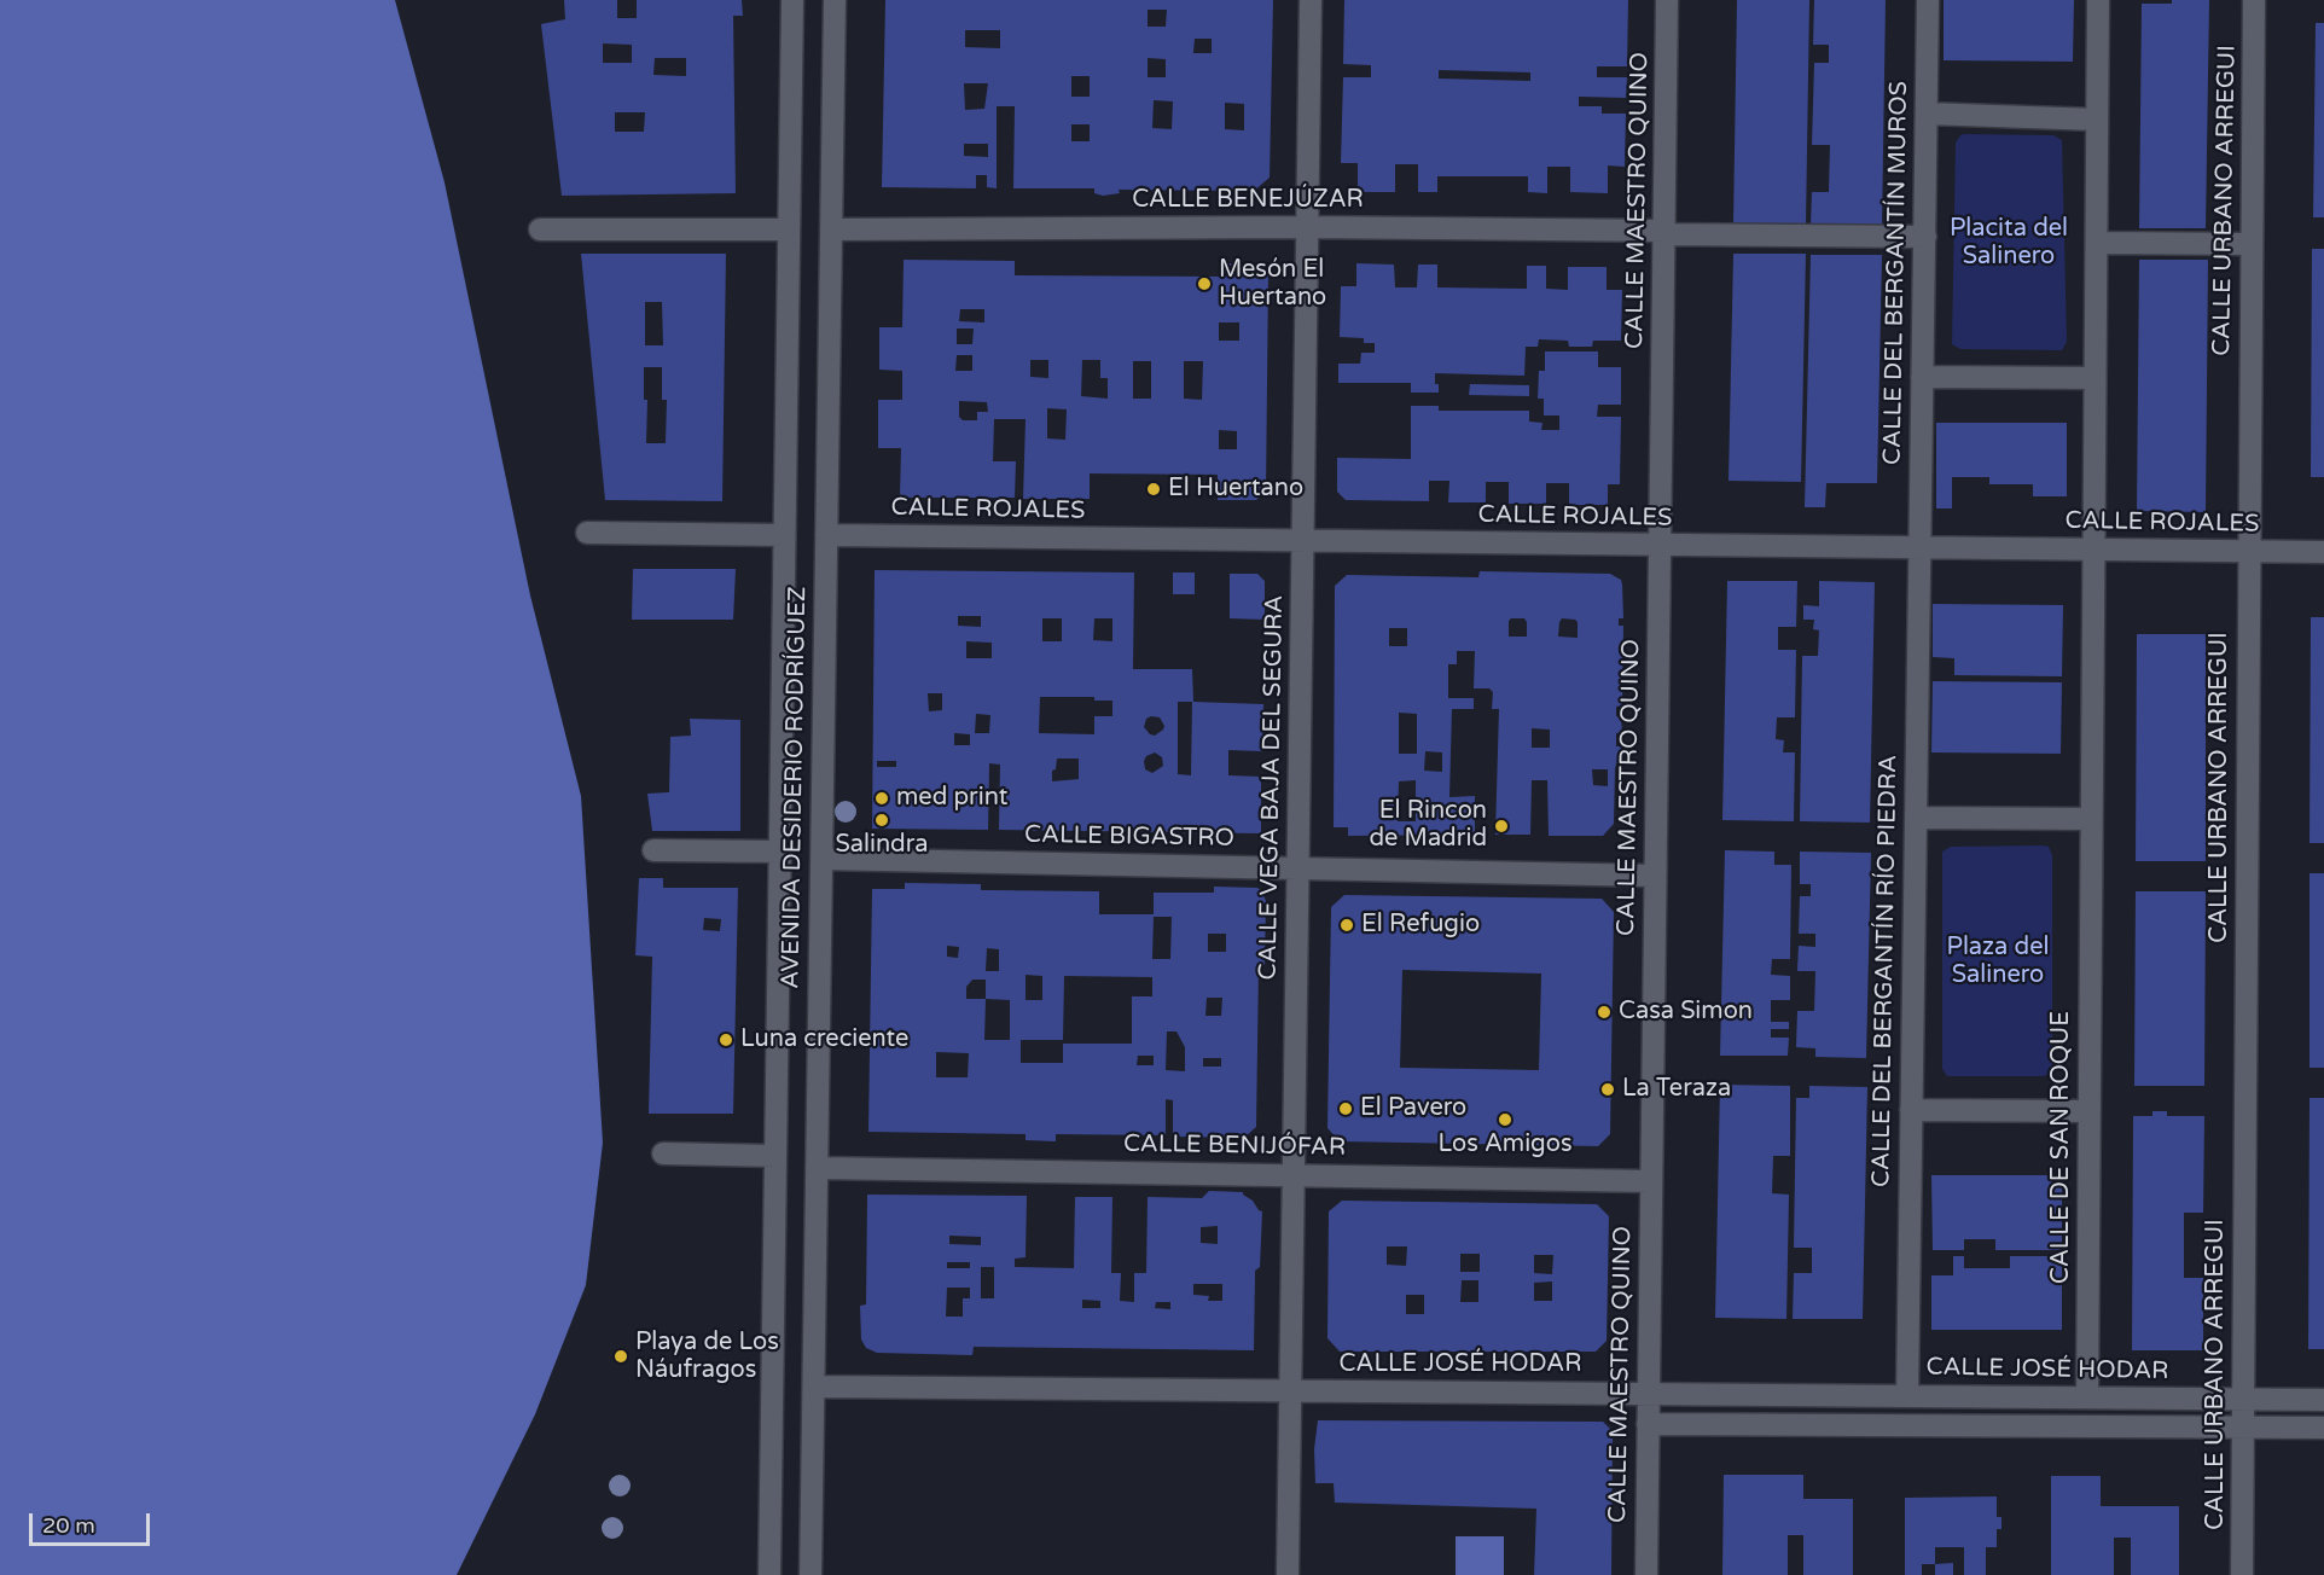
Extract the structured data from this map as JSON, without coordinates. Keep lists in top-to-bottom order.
{
  "streets": {
    "street": [
      "CALLE BENEJÚZAR",
      "CALLE MAESTRO QUINO",
      "CALLE URBANO ARREGUI",
      "CALLE DEL BERGANTÍN MUROS",
      "CALLE ROJALES",
      "AVENIDA DESIDERIO RODRÍGUEZ",
      "CALLE VEGA BAJA DEL SEGURA",
      "CALLE BIGASTRO",
      "CALLE DEL BERGANTÍN RÍO PIEDRA",
      "CALLE BENIJÓFAR",
      "CALLE DE SAN ROQUE",
      "CALLE JOSÉ HODAR"
    ]
  },
  "crossings": [
    ["CALLE BENEJÚZAR", "CALLE MAESTRO QUINO"],
    ["CALLE BENEJÚZAR", "CALLE DEL BERGANTÍN MUROS"],
    ["CALLE BENEJÚZAR", "AVENIDA DESIDERIO RODRÍGUEZ"],
    ["CALLE BENEJÚZAR", "CALLE VEGA BAJA DEL SEGURA"],
    ["CALLE MAESTRO QUINO", "CALLE ROJALES"],
    ["CALLE MAESTRO QUINO", "CALLE BIGASTRO"],
    ["CALLE MAESTRO QUINO", "CALLE BENIJÓFAR"],
    ["CALLE MAESTRO QUINO", "CALLE JOSÉ HODAR"],
    ["CALLE URBANO ARREGUI", "CALLE ROJALES"],
    ["CALLE URBANO ARREGUI", "CALLE JOSÉ HODAR"],
    ["CALLE DEL BERGANTÍN MUROS", "CALLE ROJALES"],
    ["CALLE DEL BERGANTÍN MUROS", "CALLE DEL BERGANTÍN RÍO PIEDRA"],
    ["CALLE ROJALES", "AVENIDA DESIDERIO RODRÍGUEZ"],
    ["CALLE ROJALES", "CALLE VEGA BAJA DEL SEGURA"],
    ["CALLE ROJALES", "CALLE DEL BERGANTÍN RÍO PIEDRA"],
    ["CALLE ROJALES", "CALLE DE SAN ROQUE"],
    ["AVENIDA DESIDERIO RODRÍGUEZ", "CALLE BIGASTRO"],
    ["AVENIDA DESIDERIO RODRÍGUEZ", "CALLE BENIJÓFAR"],
    ["AVENIDA DESIDERIO RODRÍGUEZ", "CALLE JOSÉ HODAR"],
    ["CALLE VEGA BAJA DEL SEGURA", "CALLE BIGASTRO"],
    ["CALLE VEGA BAJA DEL SEGURA", "CALLE BENIJÓFAR"],
    ["CALLE VEGA BAJA DEL SEGURA", "CALLE JOSÉ HODAR"],
    ["CALLE DEL BERGANTÍN RÍO PIEDRA", "CALLE JOSÉ HODAR"],
    ["CALLE DE SAN ROQUE", "CALLE JOSÉ HODAR"]
  ],
  "parks": ["Placita del Salinero", "Plaza del Salinero"],
  "places": [
    "Mesón El Huertano",
    "El Huertano",
    "med print",
    "Salindra",
    "El Rincon de Madrid",
    "El Refugio",
    "Casa Simon",
    "Luna creciente",
    "La Teraza",
    "El Pavero",
    "Los Amigos",
    "Playa de Los Náufragos"
  ],
  "scale_bar": "20 m"
}
